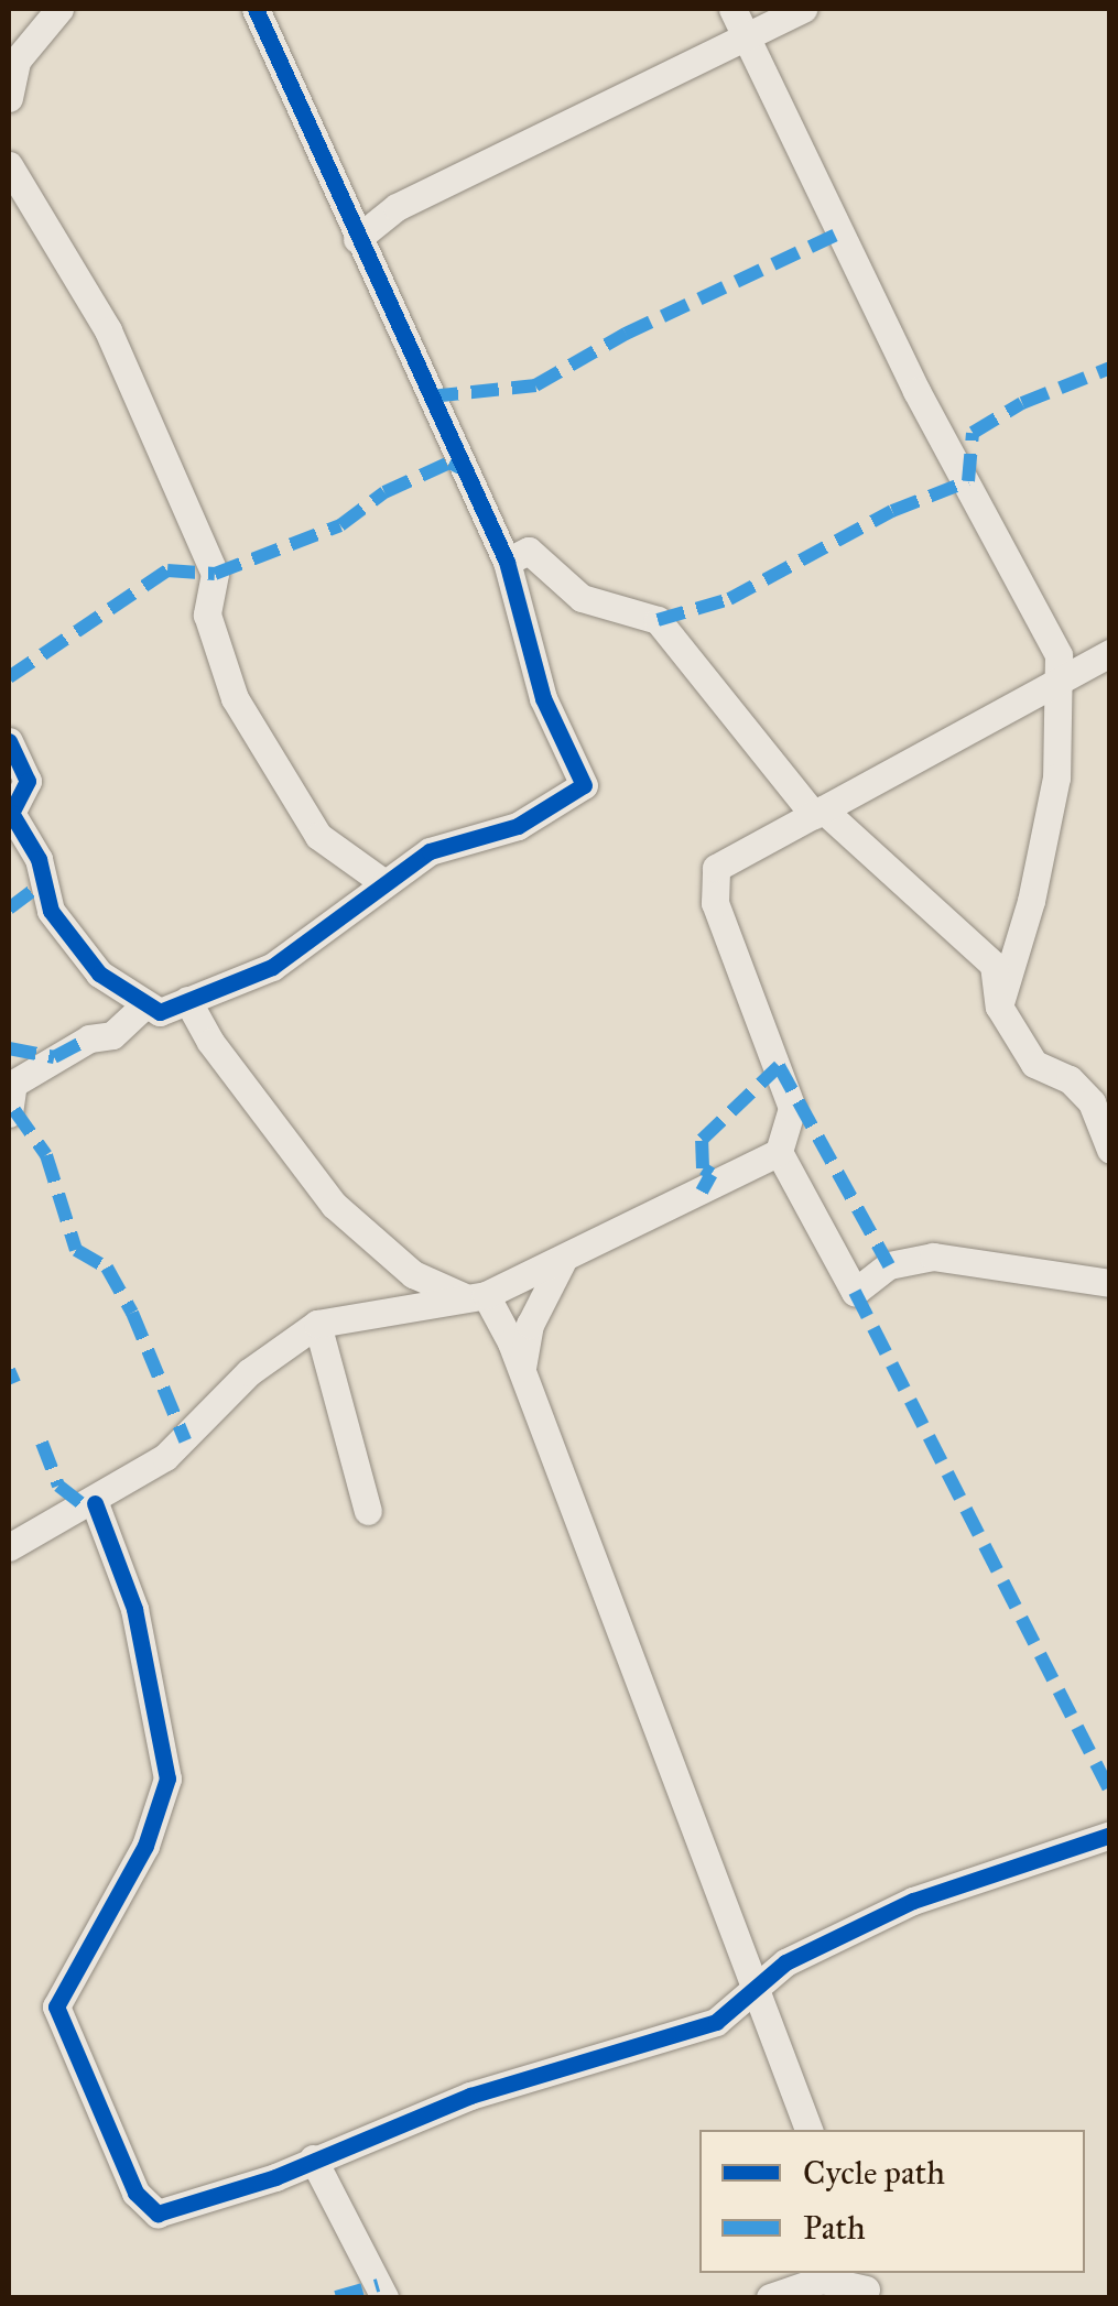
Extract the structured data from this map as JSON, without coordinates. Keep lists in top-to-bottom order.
{
  "legend": ["Cycle path", "Path"]
}
